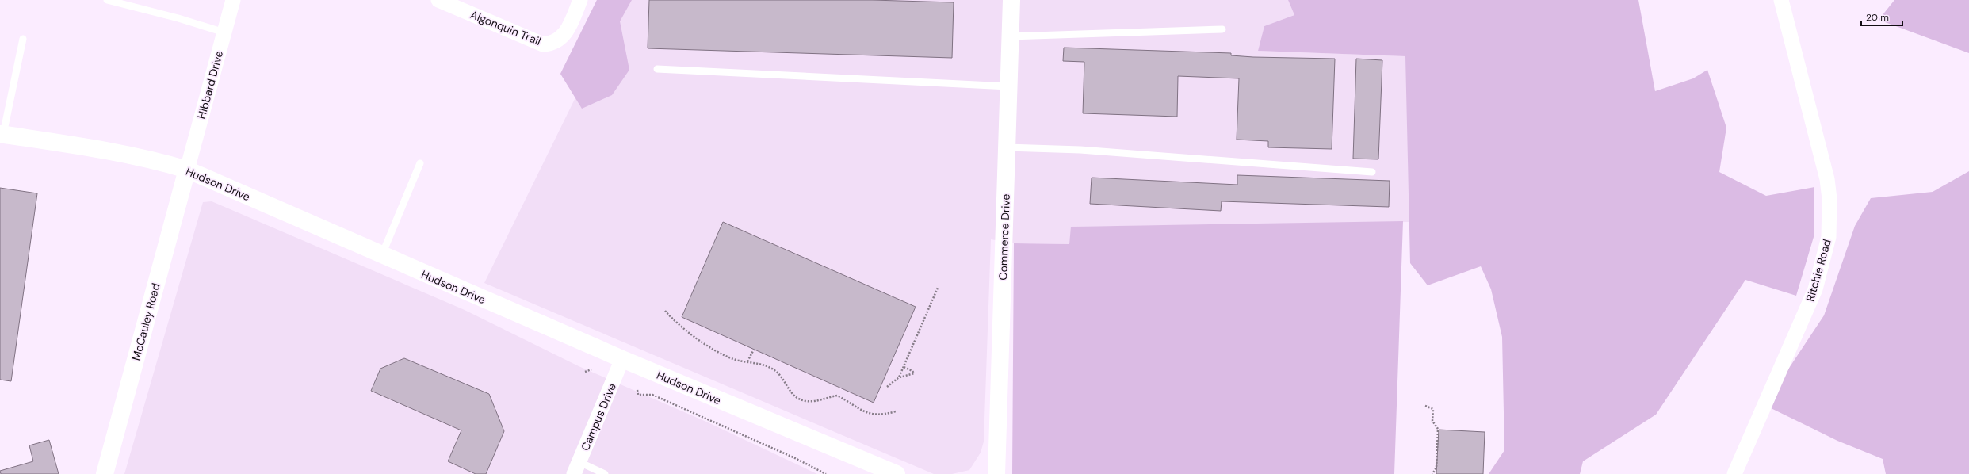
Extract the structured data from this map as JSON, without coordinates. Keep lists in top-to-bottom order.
{
  "streets": {
    "main road": ["Hudson Drive", "Commerce Drive", "McCauley Road"],
    "street": [
      "Algonquin Trail",
      "Hibbard Drive",
      "Ritchie Road",
      "Campus Drive"
    ]
  },
  "crossings": [
    ["Hibbard Drive", "Hudson Drive"],
    ["Hibbard Drive", "McCauley Road"],
    ["Hudson Drive", "McCauley Road"],
    ["Hudson Drive", "Campus Drive"]
  ],
  "scale_bar": "20 m"
}
